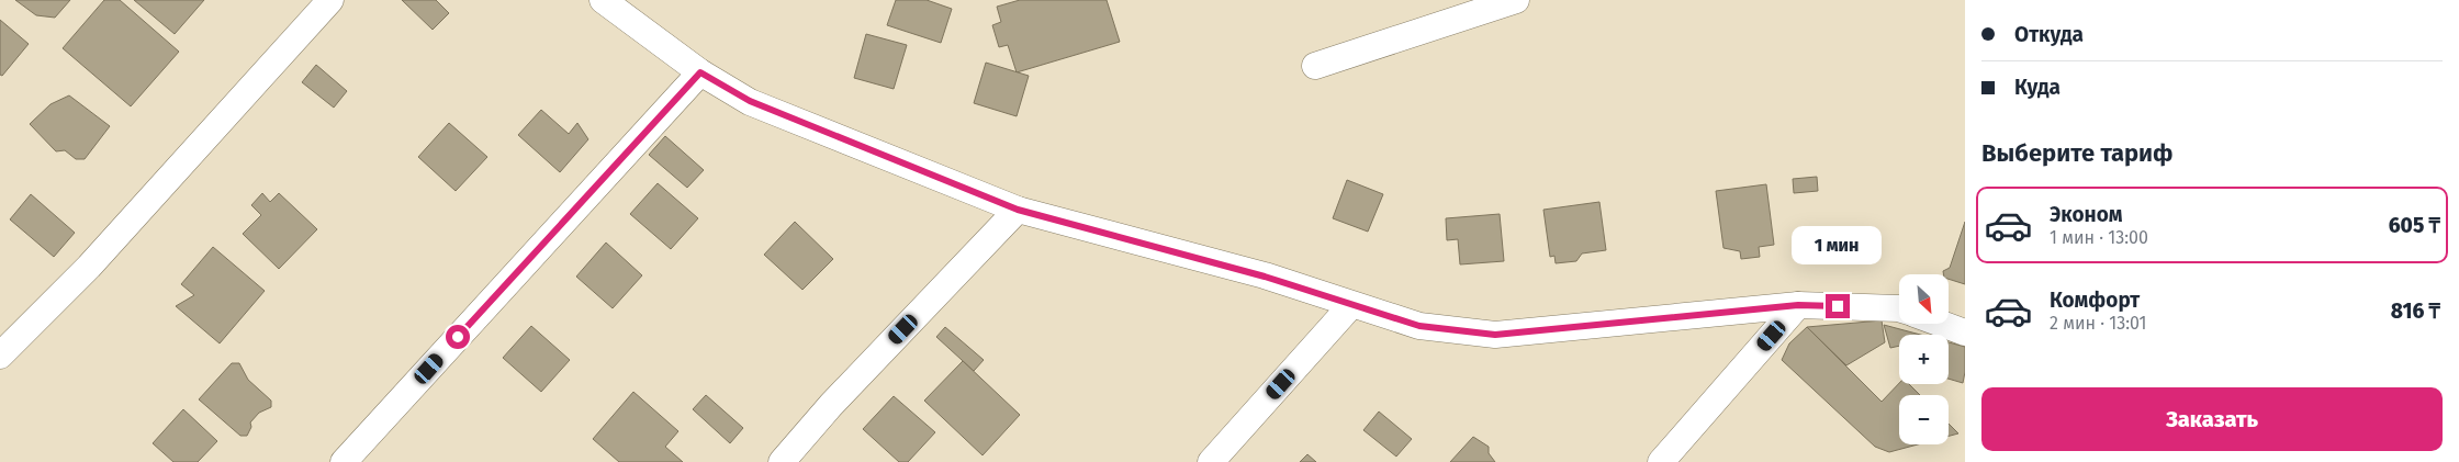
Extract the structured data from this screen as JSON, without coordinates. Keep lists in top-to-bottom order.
{
  "north": "bottom right",
  "page": {
    "banner": ["Откуда", "Куда"],
    "heading": "Выберите тариф",
    "list": [
      {
        "name": "Эконом",
        "note": "1 мин · 13:00",
        "value": "605 ₸"
      },
      {
        "name": "Комфорт",
        "note": "2 мин · 13:01",
        "value": "816 ₸"
      }
    ],
    "bubble": "1 мин",
    "map_buttons": ["+", "−"],
    "buttons": "Заказать"
  }
}
